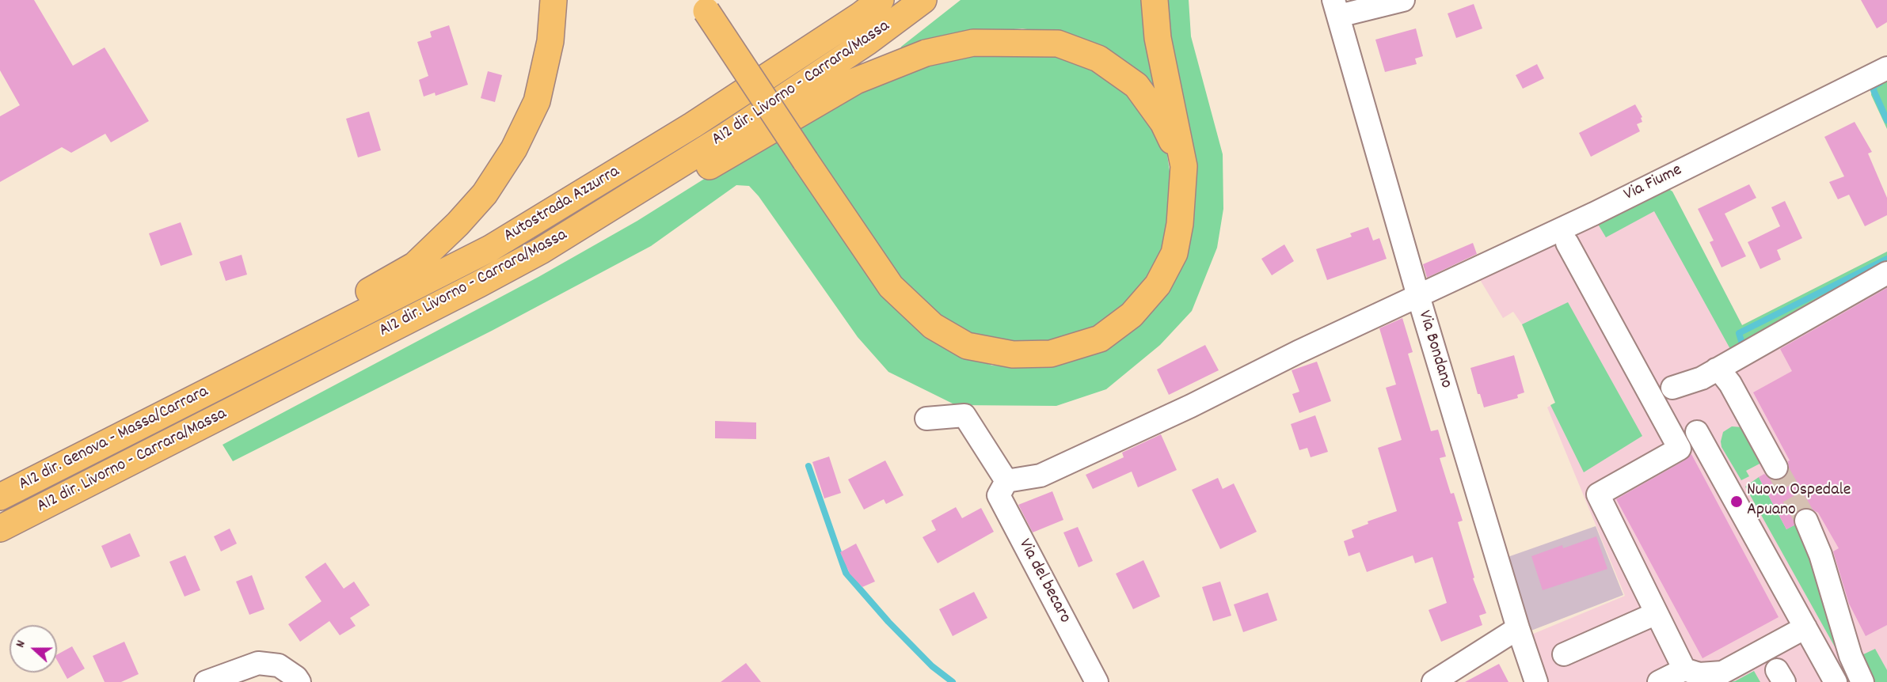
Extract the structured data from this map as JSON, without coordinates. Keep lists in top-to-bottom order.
{
  "streets": {
    "highway": ["A12 dir. Livorno - Carrara/Massa", "Autostrada Azzurra", "A12 dir. Genova - Massa/Carrara"],
    "street": ["Via Fiume", "Via Bondano", "Via del becaro"]
  },
  "crossings": [
    ["Via Fiume", "Via Bondano"],
    ["Via Fiume", "Via del becaro"],
    ["Autostrada Azzurra", "A12 dir. Genova - Massa/Carrara"]
  ],
  "places": ["Nuovo Ospedale Apuano"],
  "north": "left"
}
